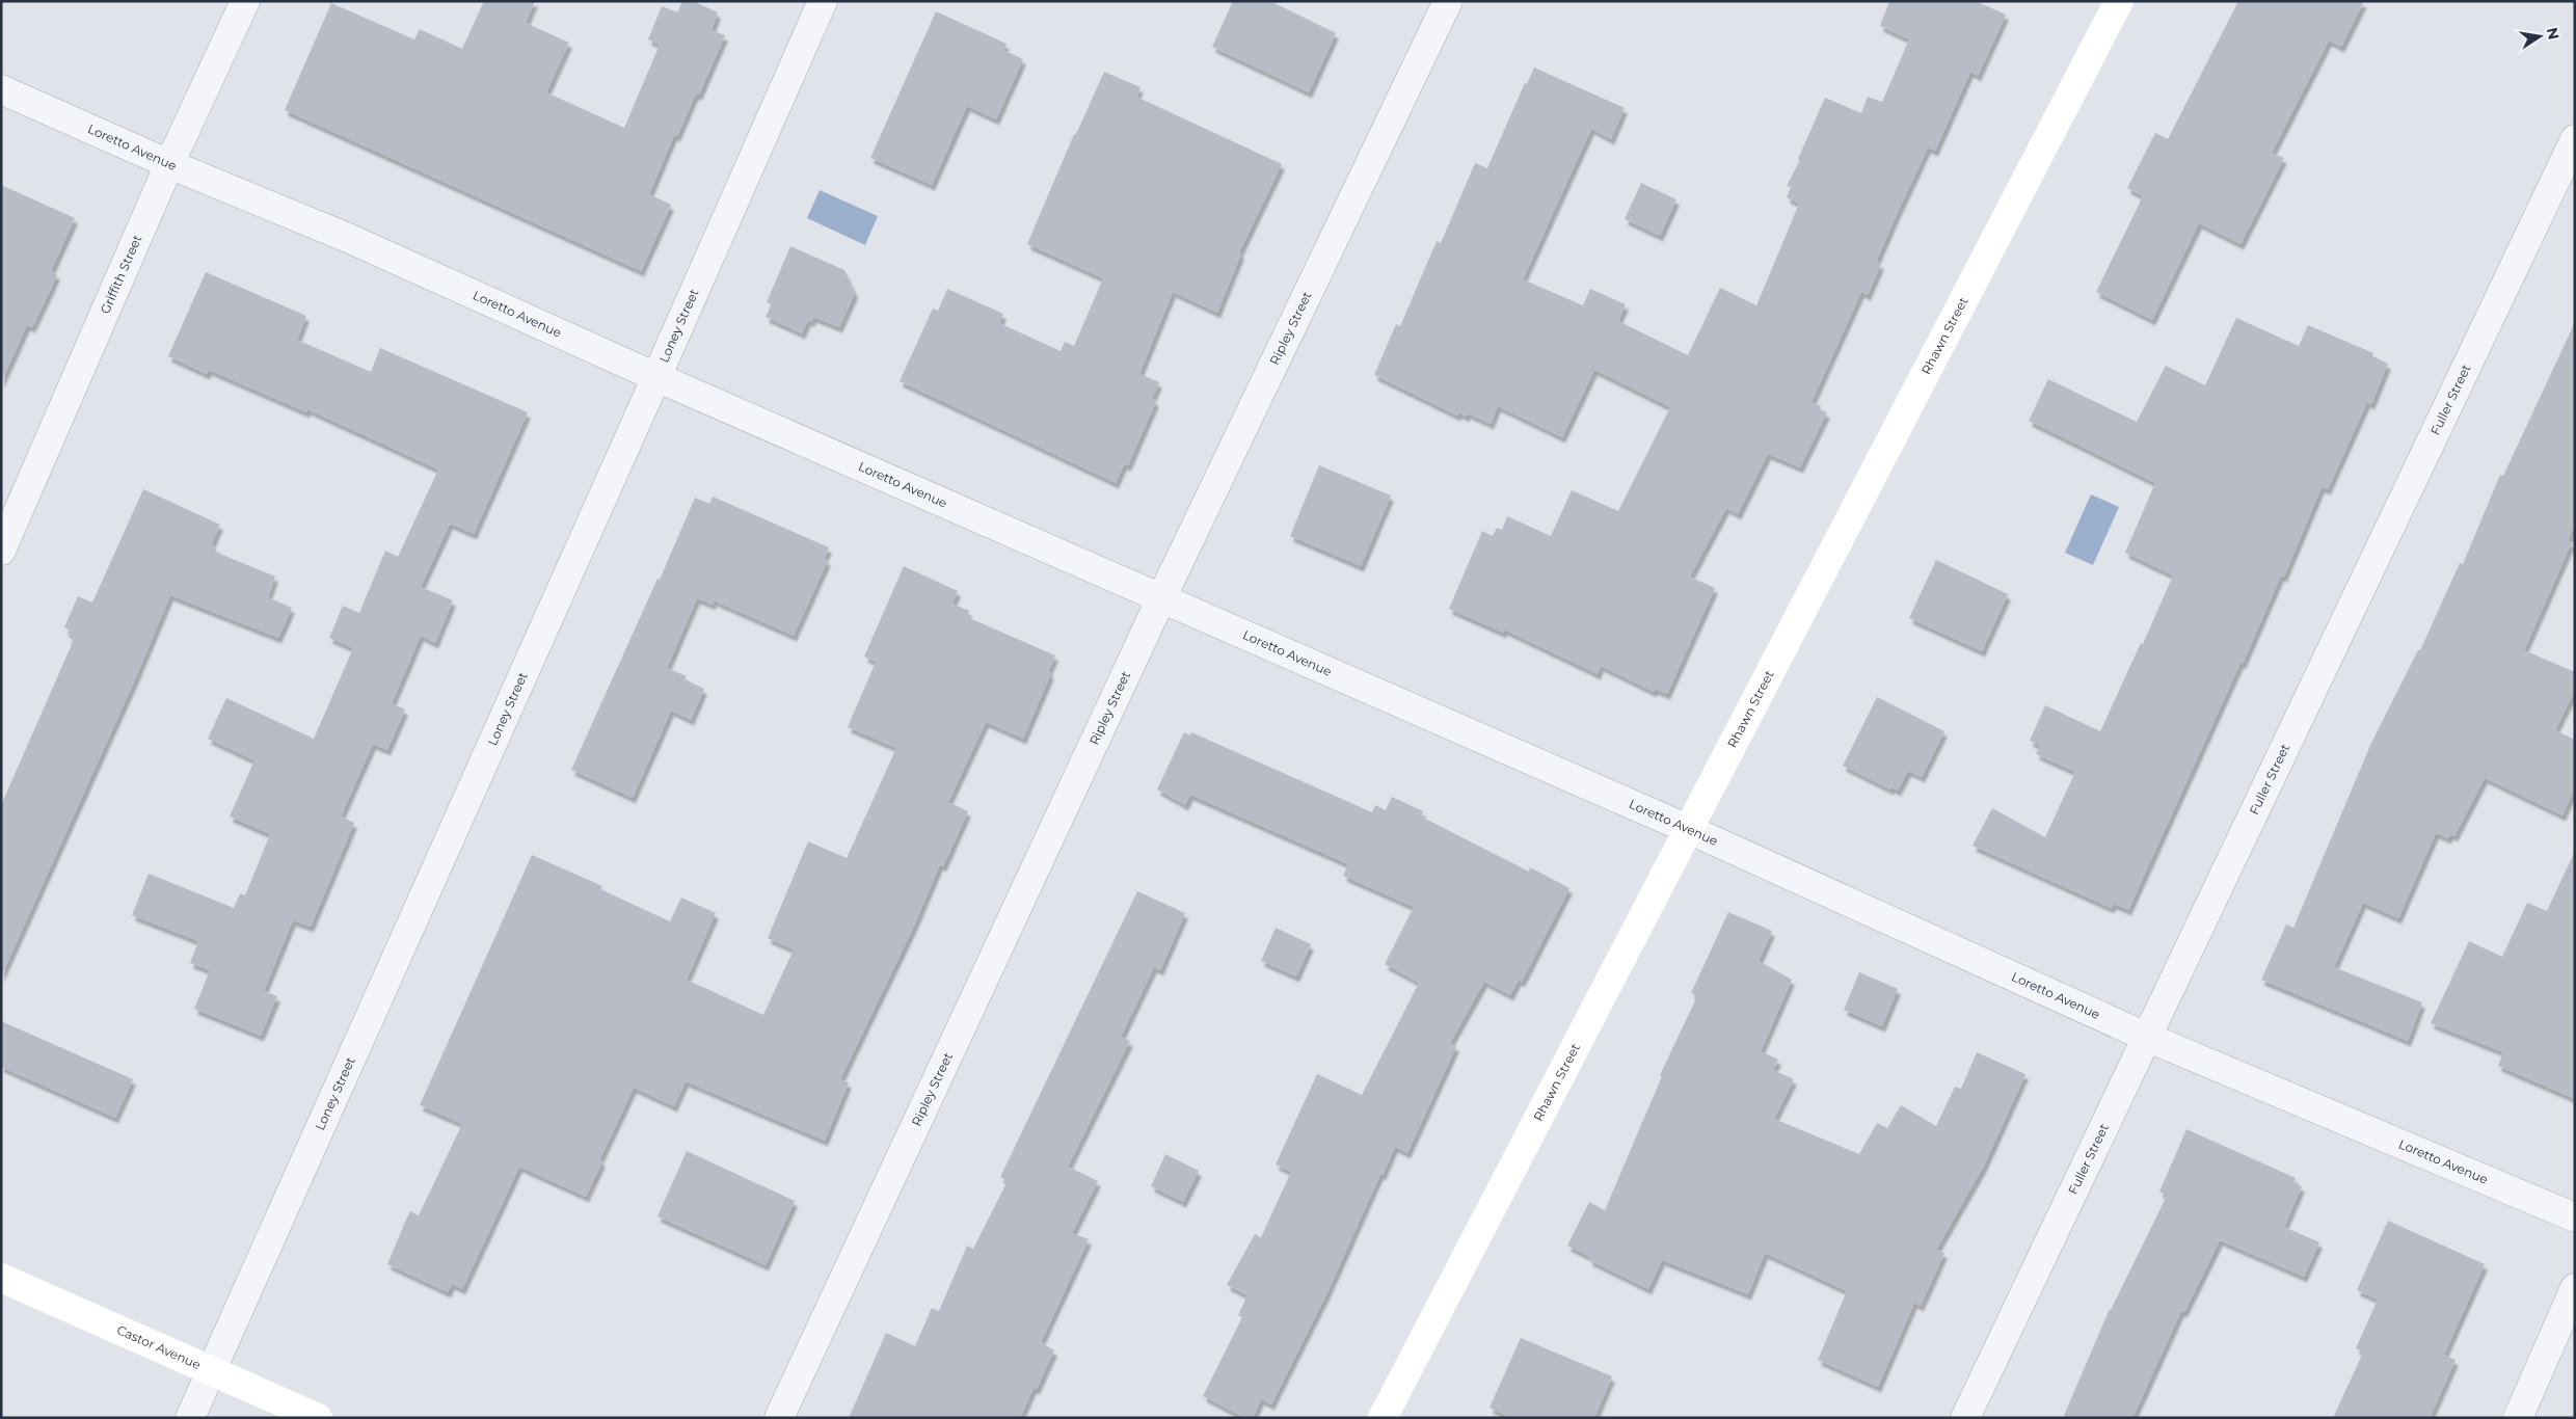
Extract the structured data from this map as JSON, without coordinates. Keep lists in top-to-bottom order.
{
  "streets": {
    "main road": ["Rhawn Street", "Castor Avenue"],
    "street": [
      "Loretto Avenue",
      "Griffith Street",
      "Loney Street",
      "Ripley Street",
      "Fuller Street"
    ]
  },
  "crossings": [
    ["Loretto Avenue", "Griffith Street"],
    ["Loretto Avenue", "Loney Street"],
    ["Loretto Avenue", "Ripley Street"],
    ["Loretto Avenue", "Rhawn Street"],
    ["Loretto Avenue", "Fuller Street"],
    ["Loney Street", "Castor Avenue"]
  ],
  "north": "right"
}
